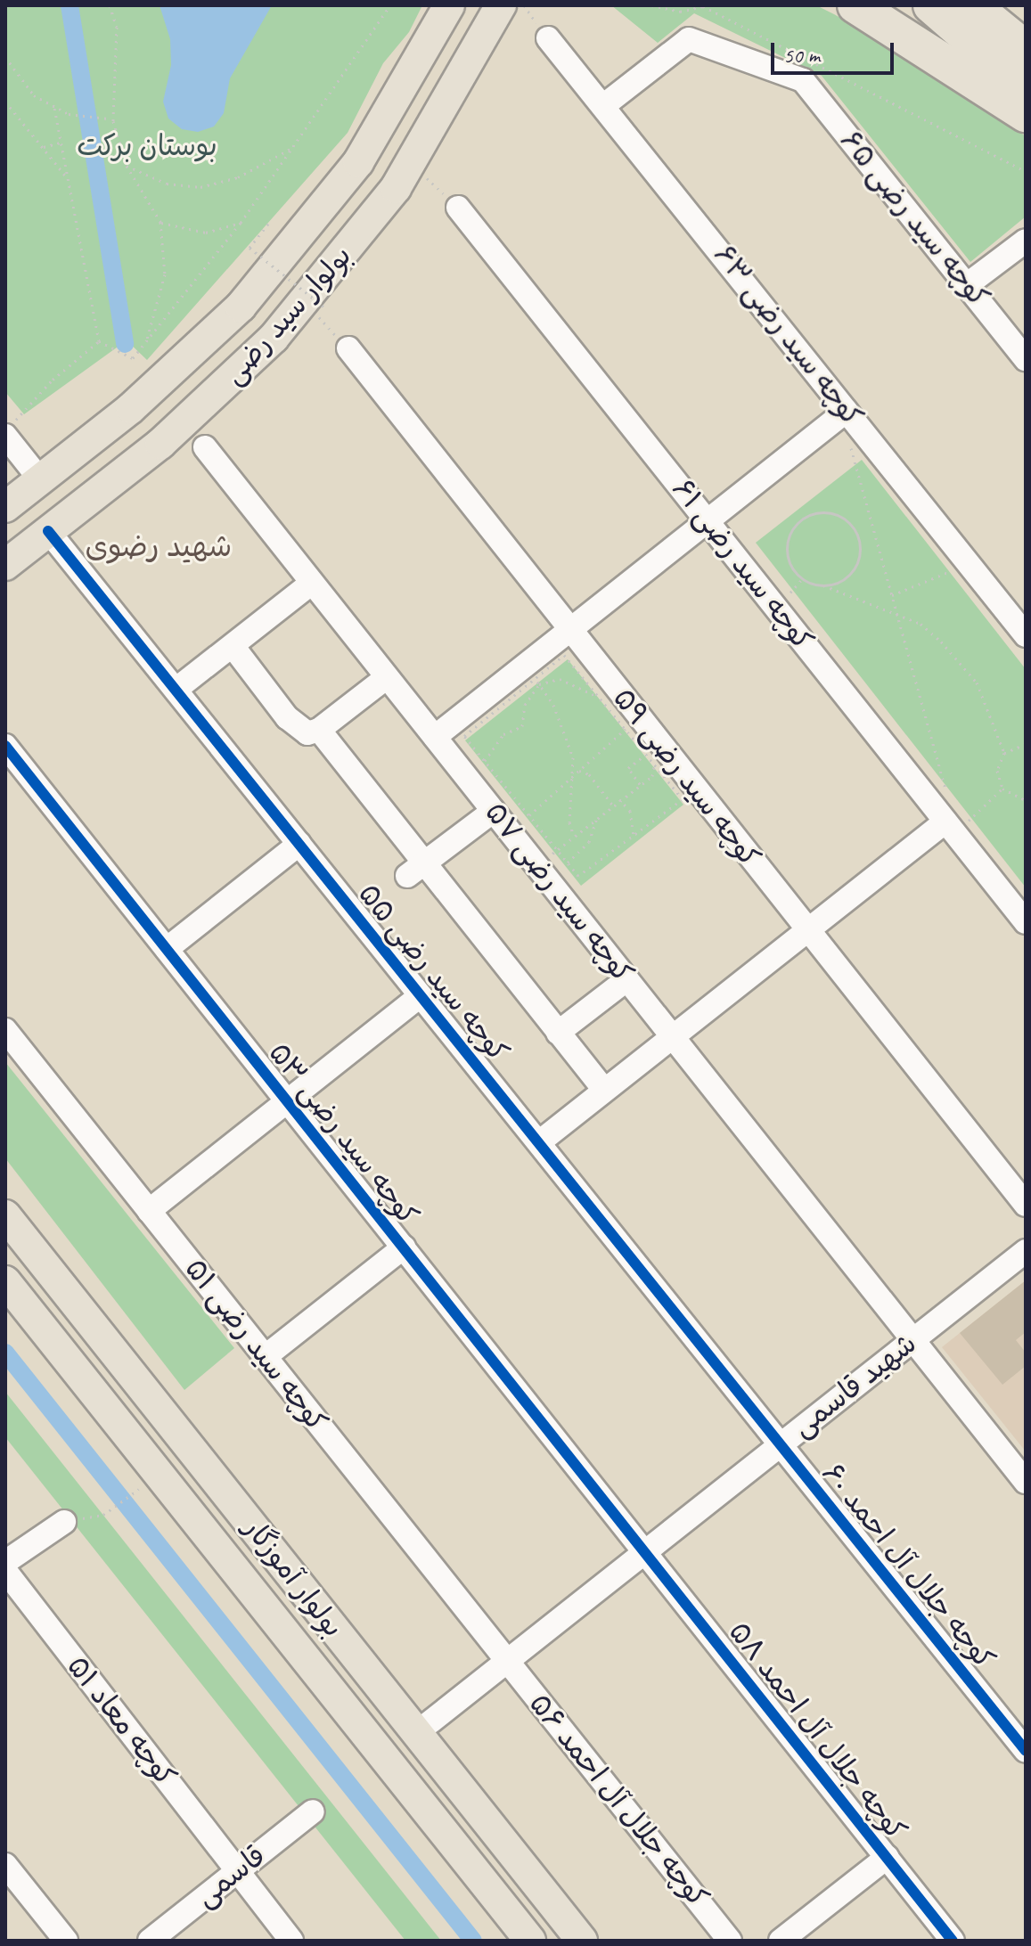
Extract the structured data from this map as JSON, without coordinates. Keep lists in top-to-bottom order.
{
  "streets": {
    "main road": ["بولوار سید رضی", "بولوار آموزگار"],
    "street": [
      "کوچه سید رضی ۶۵",
      "کوچه سید رضی ۶۳",
      "کوچه سید رضی ۶۱",
      "کوچه سید رضی ۵۹",
      "کوچه سید رضی ۵۷",
      "کوچه سید رضی ۵۵",
      "کوچه سید رضی ۵۳",
      "کوچه سید رضی ۵۱",
      "شهید قاسمی",
      "کوچه جلال آل احمد ۶۰",
      "کوچه معاد ۵۱",
      "کوچه جلال آل احمد ۵۸",
      "کوچه جلال آل احمد ۵۶",
      "قاسمی"
    ]
  },
  "crossings": [
    ["کوچه سید رضی ۶۵", "کوچه سید رضی ۶۳"],
    ["بولوار سید رضی", "کوچه سید رضی ۵۵"],
    ["کوچه سید رضی ۵۷", "شهید قاسمی"],
    ["کوچه سید رضی ۵۵", "شهید قاسمی"],
    ["کوچه سید رضی ۵۵", "کوچه جلال آل احمد ۶۰"],
    ["کوچه سید رضی ۵۳", "شهید قاسمی"],
    ["کوچه سید رضی ۵۳", "کوچه جلال آل احمد ۵۸"],
    ["کوچه سید رضی ۵۱", "شهید قاسمی"],
    ["کوچه سید رضی ۵۱", "کوچه جلال آل احمد ۵۶"],
    ["شهید قاسمی", "کوچه جلال آل احمد ۶۰"],
    ["شهید قاسمی", "بولوار آموزگار"],
    ["شهید قاسمی", "کوچه جلال آل احمد ۵۸"],
    ["شهید قاسمی", "کوچه جلال آل احمد ۵۶"],
    ["کوچه معاد ۵۱", "قاسمی"]
  ],
  "districts": ["شهید رضوی"],
  "parks": ["بوستان برکت"],
  "scale_bar": "50 m"
}
